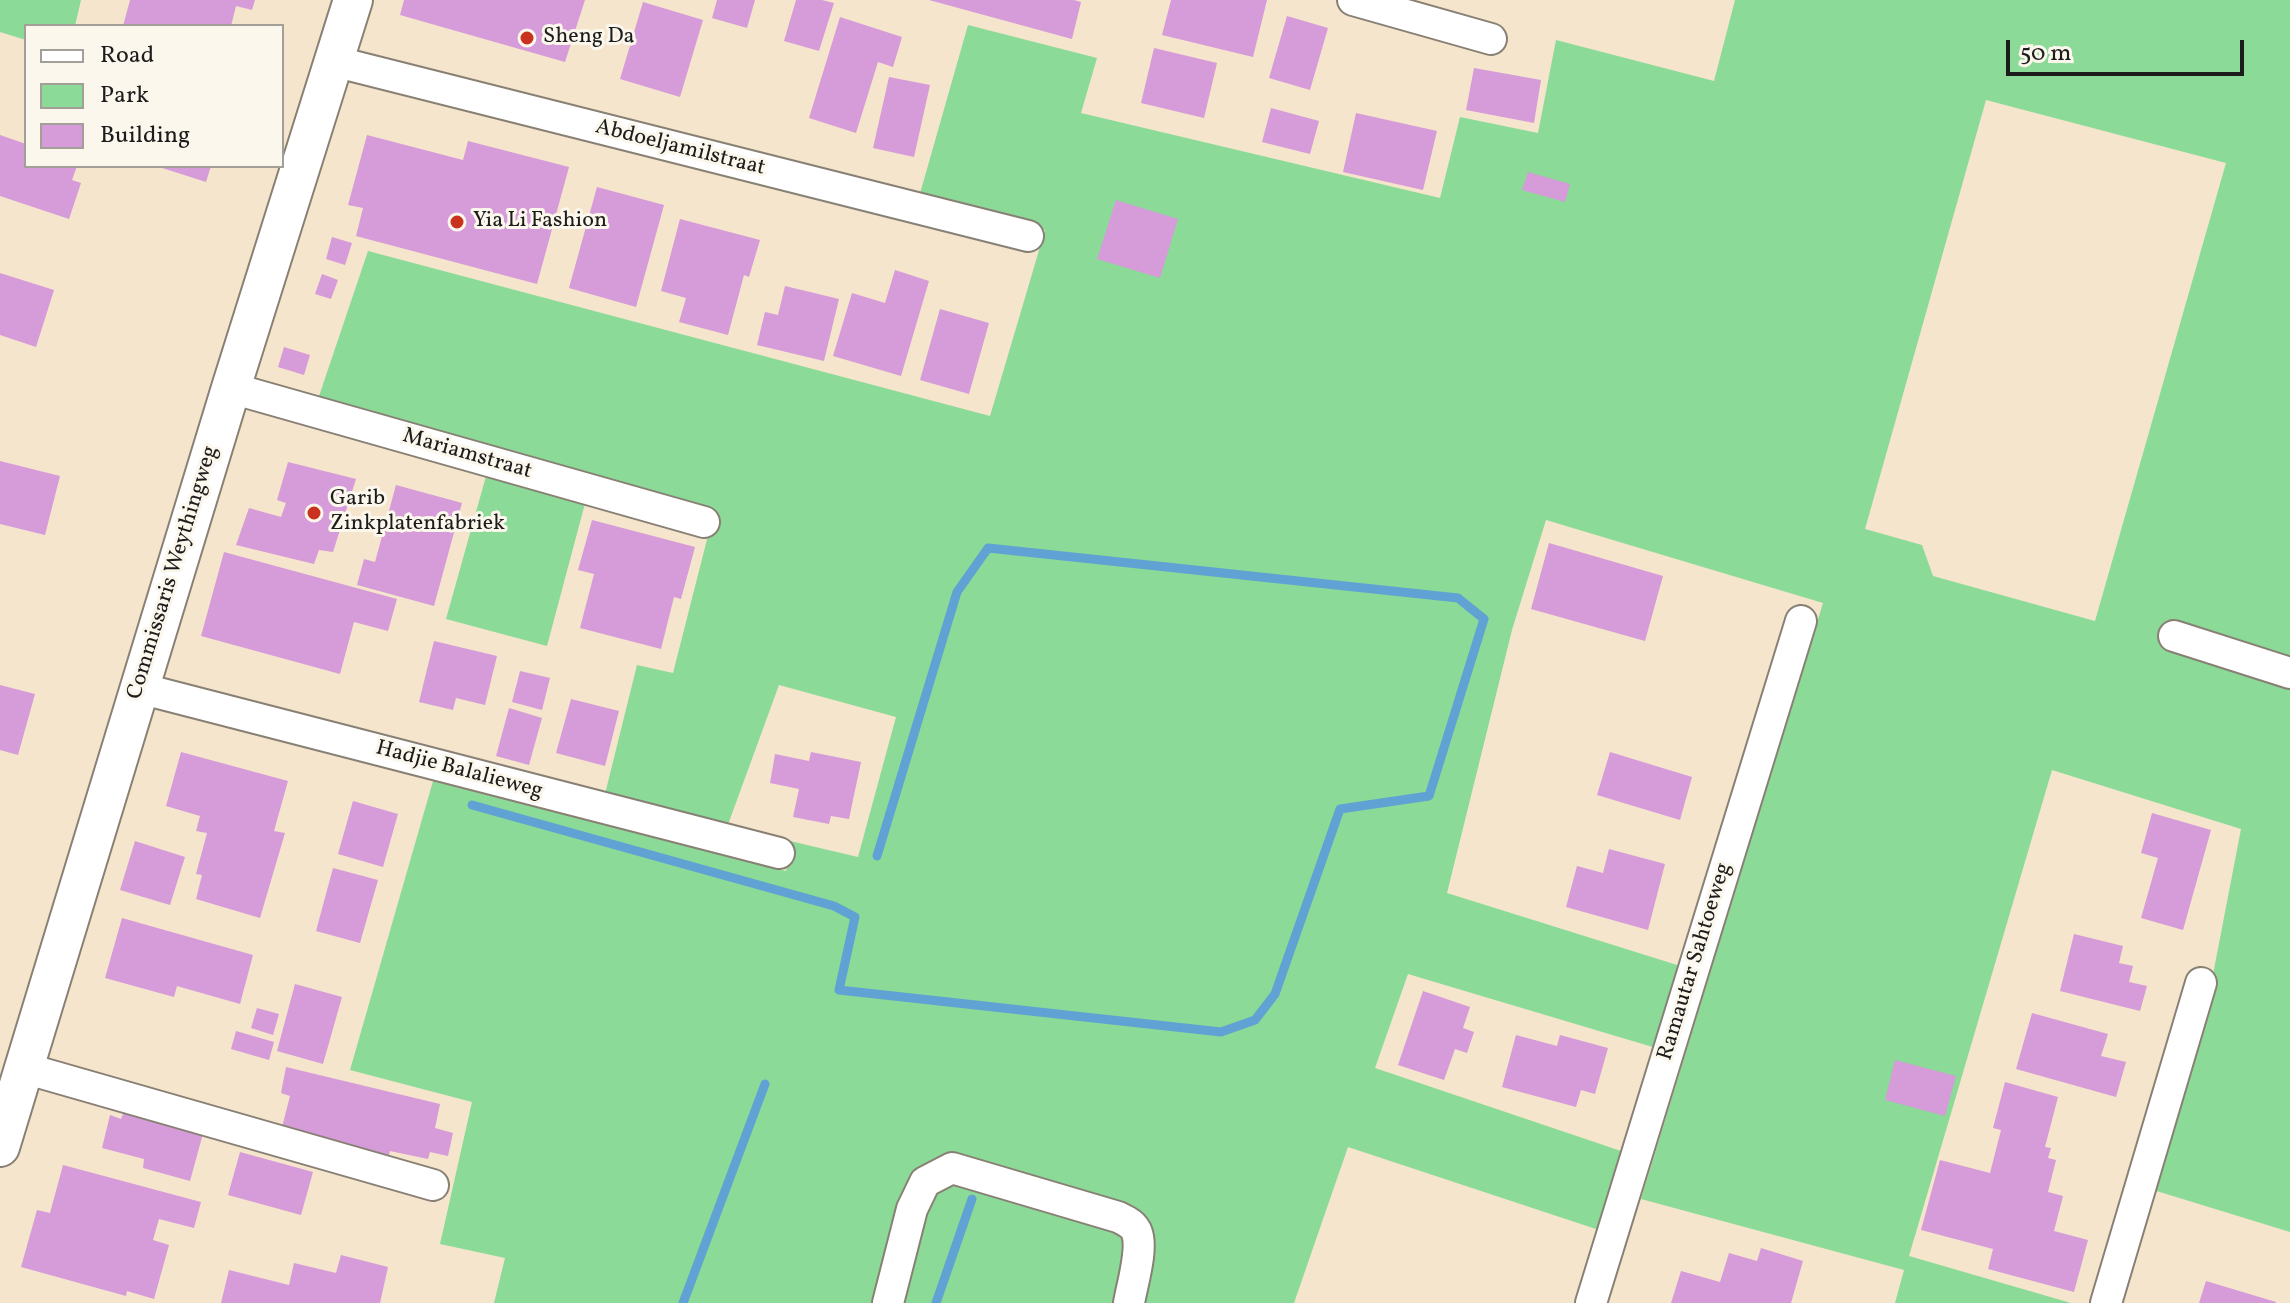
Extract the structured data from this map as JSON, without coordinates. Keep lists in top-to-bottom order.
{
  "streets": {
    "main road": ["Commissaris Weythingweg"],
    "street": [
      "Abdoeljamilstraat",
      "Mariamstraat",
      "Hadjie Balalieweg",
      "Ramautar Sahtoeweg"
    ]
  },
  "crossings": [
    ["Abdoeljamilstraat", "Commissaris Weythingweg"],
    ["Mariamstraat", "Commissaris Weythingweg"],
    ["Commissaris Weythingweg", "Hadjie Balalieweg"]
  ],
  "places": ["Sheng Da", "Yia Li Fashion", "Garib Zinkplatenfabriek"],
  "legend": ["Road", "Park", "Building"],
  "scale_bar": "50 m"
}
